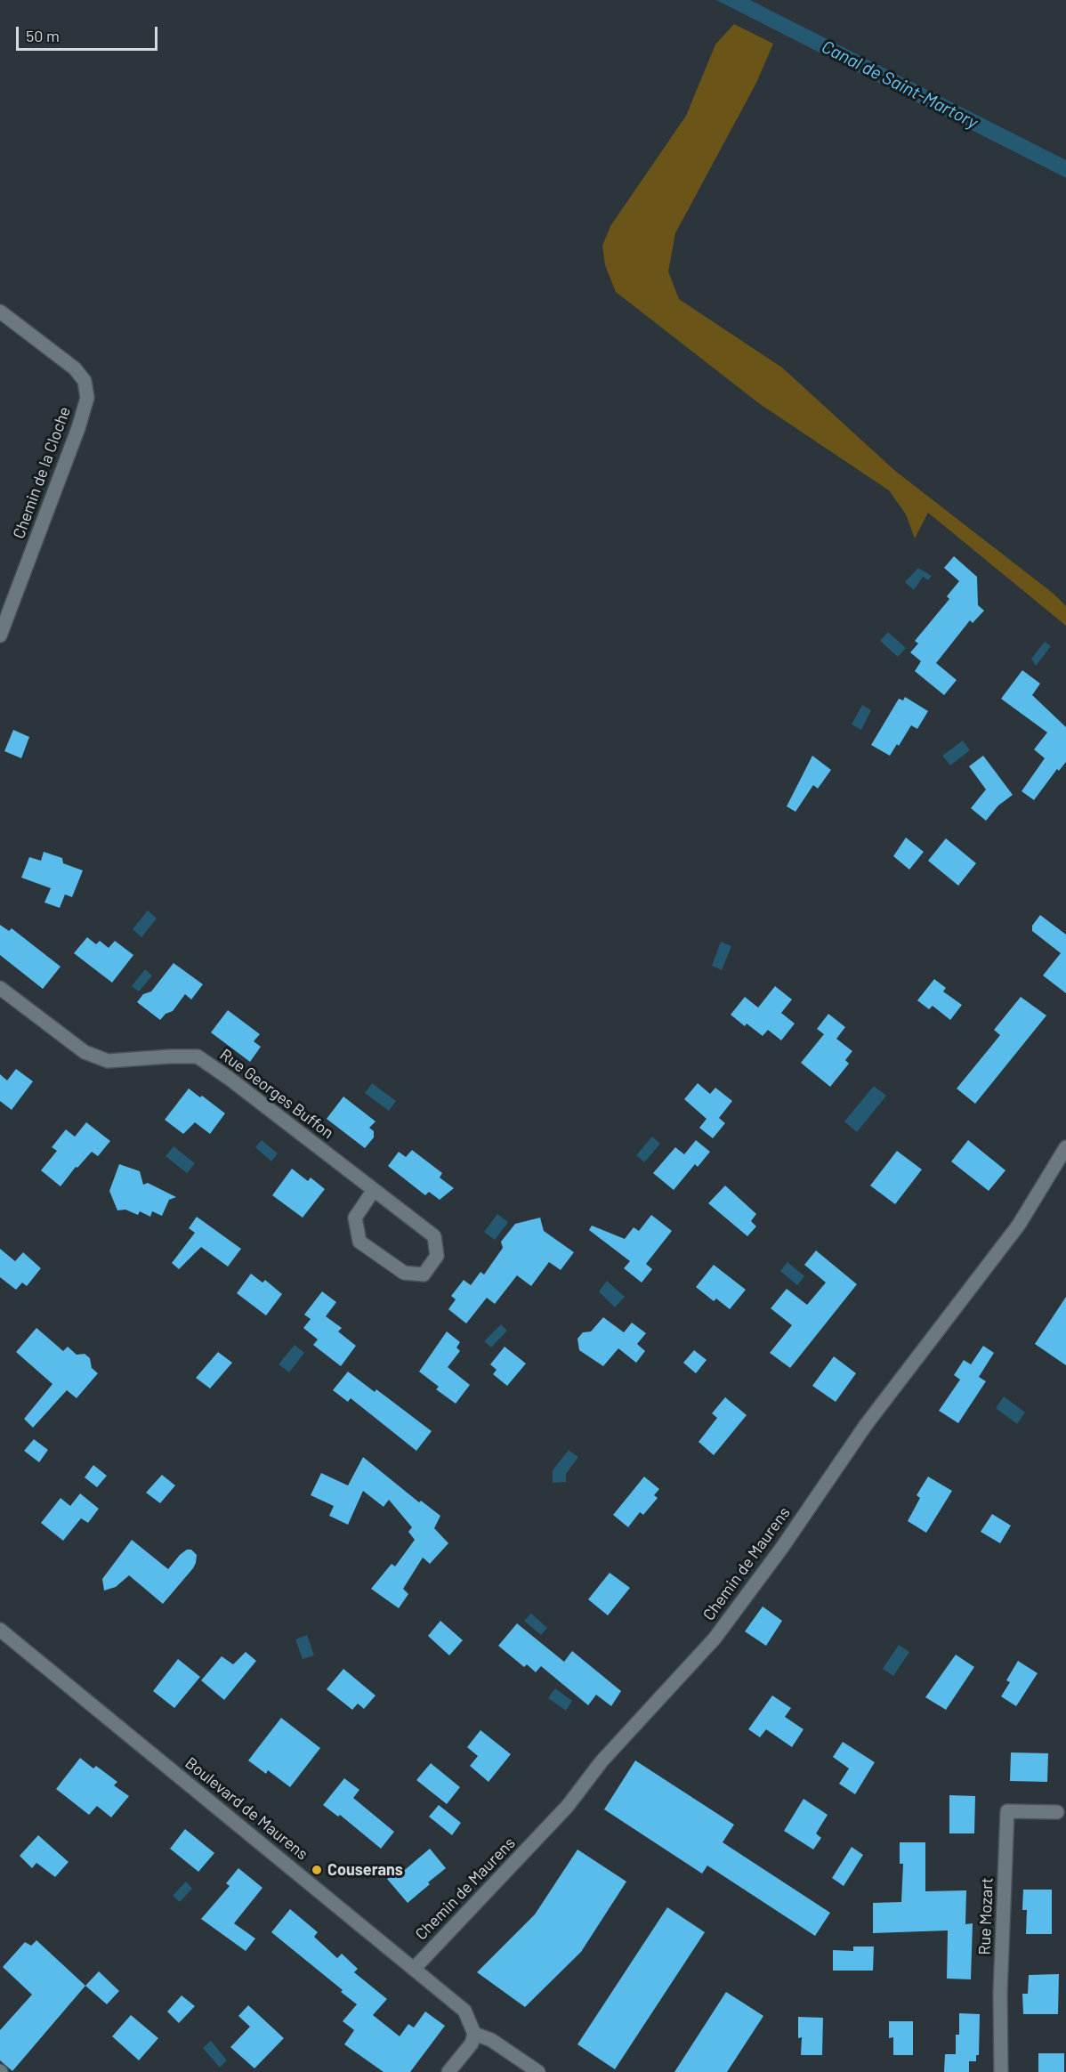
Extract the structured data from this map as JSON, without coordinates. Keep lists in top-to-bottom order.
{
  "streets": {
    "street": [
      "Chemin de la Cloche",
      "Rue Georges Buffon",
      "Chemin de Maurens",
      "Boulevard de Maurens",
      "Rue Mozart"
    ]
  },
  "crossings": [
    ["Chemin de Maurens", "Boulevard de Maurens"]
  ],
  "water": ["Canal de Saint-Martory"],
  "places": ["Couserans"],
  "scale_bar": "50 m"
}
